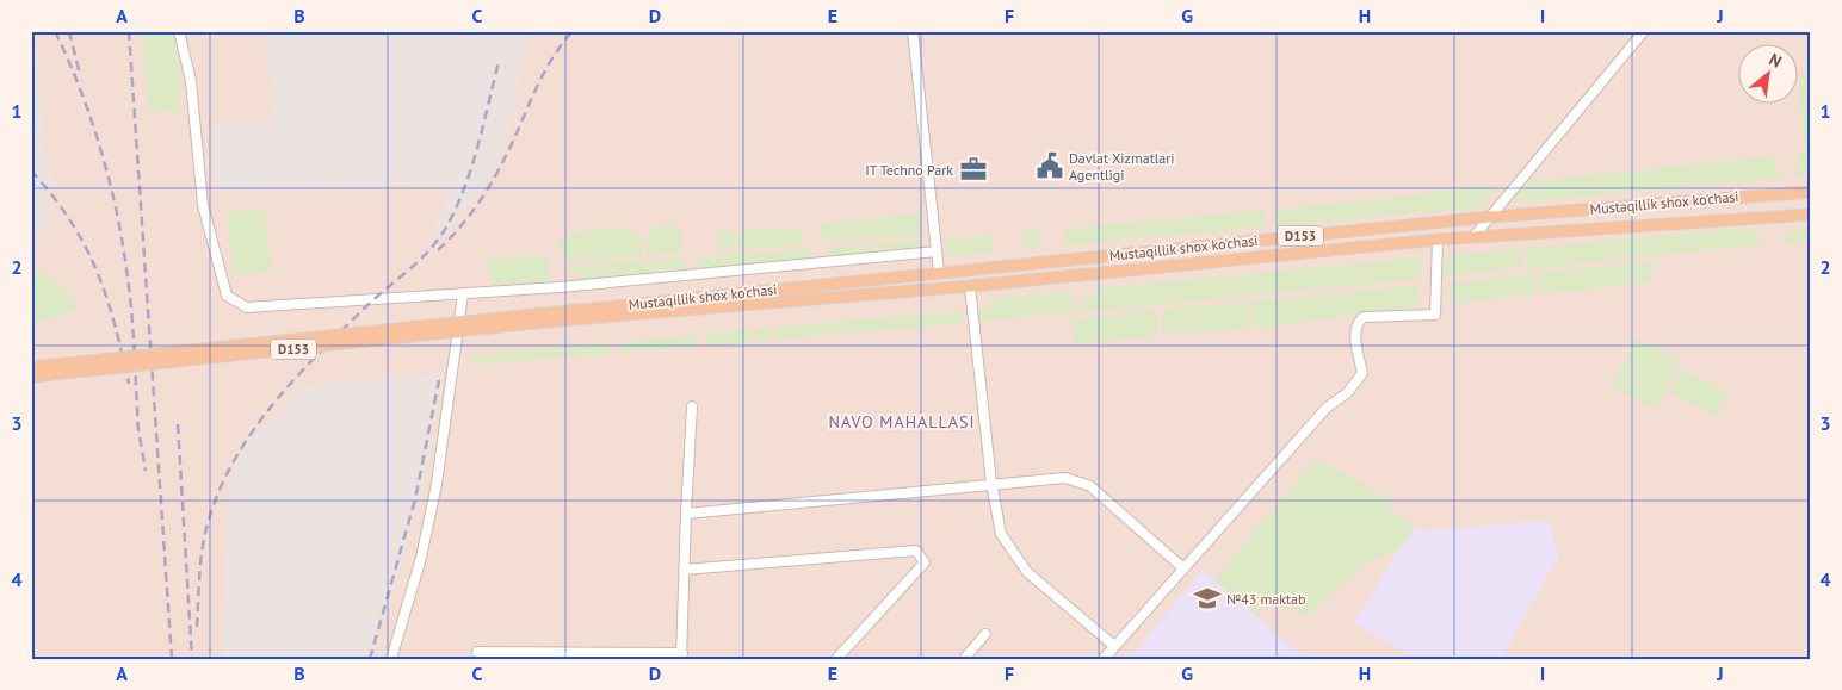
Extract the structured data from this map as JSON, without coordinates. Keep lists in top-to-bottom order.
{
  "streets": {
    "main road": ["Mustaqillik shox ko'chasi", "D153"]
  },
  "crossings": [
    ["Mustaqillik shox ko'chasi", "D153"]
  ],
  "districts": ["NAVO MAHALLASI"],
  "places": {
    "public building": ["Davlat Xizmatlari Agentligi"],
    "office": ["IT Techno Park"],
    "school or university": ["№43 maktab"]
  },
  "north": "top right",
  "grid": {
    "columns": [
      "A",
      "B",
      "C",
      "D",
      "E",
      "F",
      "G",
      "H",
      "I",
      "J"
    ],
    "rows": [
      "1",
      "2",
      "3",
      "4"
    ]
  }
}
